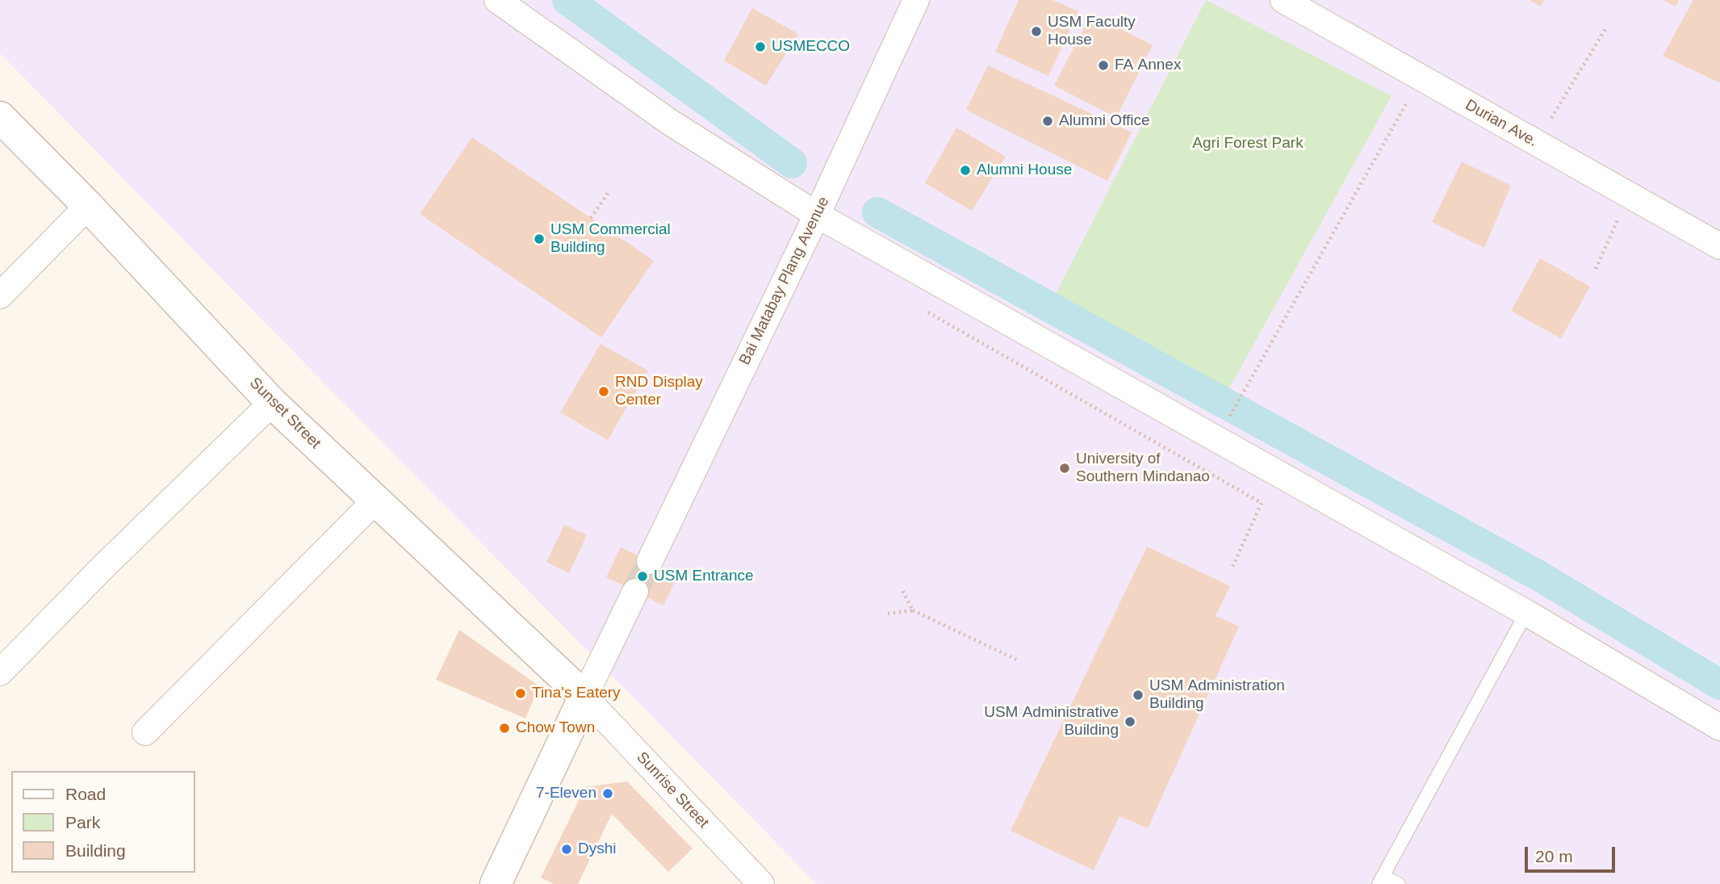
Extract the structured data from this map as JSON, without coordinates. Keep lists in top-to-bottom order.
{
  "streets": {
    "street": [
      "Durian Ave.",
      "Bai Matabay Plang Avenue",
      "Sunset Street",
      "Sunrise Street"
    ]
  },
  "crossings": [
    ["Sunset Street", "Sunrise Street"]
  ],
  "parks": ["Agri Forest Park"],
  "places": [
    "USM Faculty House",
    "USMECCO",
    "FA Annex",
    "Alumni Office",
    "Alumni House",
    "USM Commercial Building",
    "RND Display Center",
    "University of Southern Mindanao",
    "USM Entrance",
    "Tina's Eatery",
    "USM Administration Building",
    "USM Administrative Building",
    "Chow Town",
    "7-Eleven",
    "Dyshi"
  ],
  "legend": ["Road", "Park", "Building"],
  "scale_bar": "20 m"
}
